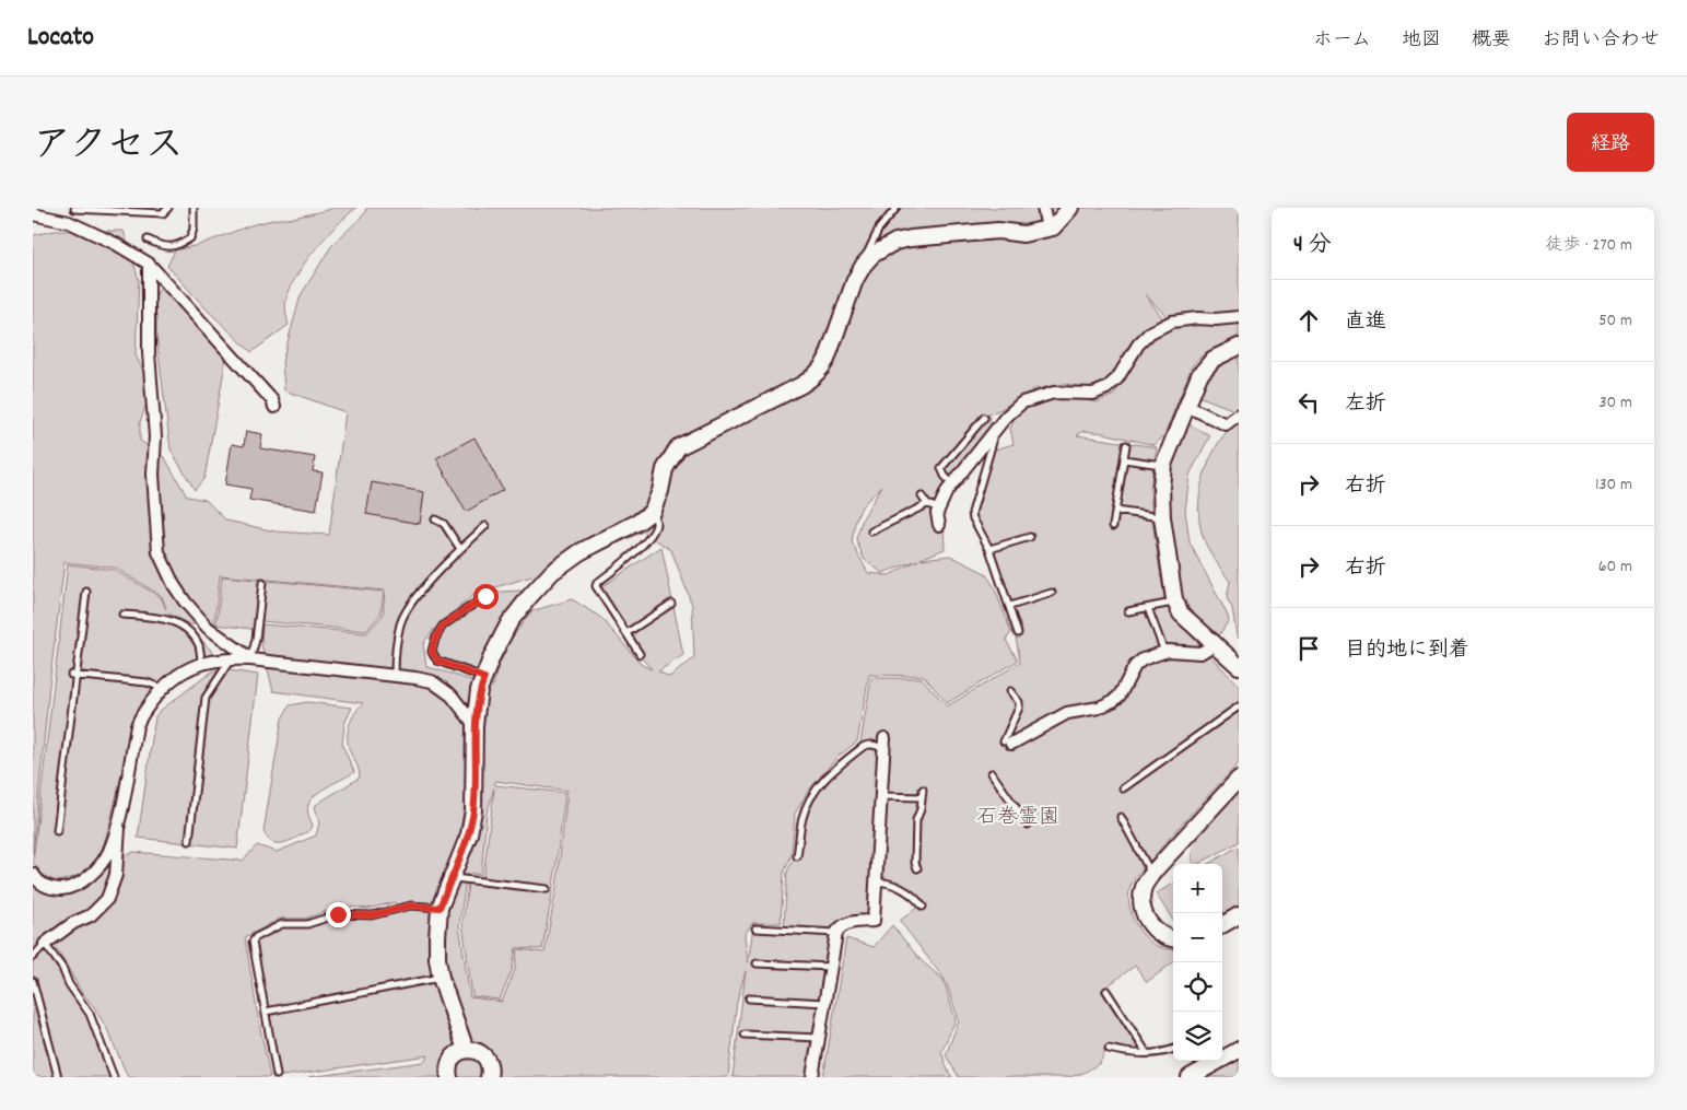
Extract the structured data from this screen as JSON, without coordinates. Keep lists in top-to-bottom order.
{
  "parks": ["石巻霊園"],
  "page": {
    "header": "Locato",
    "nav": [
      "ホーム",
      "地図",
      "概要",
      "お問い合わせ"
    ],
    "title": "アクセス",
    "buttons": "経路",
    "heading": ["4 分", "徒歩 · 270 m"],
    "list": [
      ["直進", "50 m"],
      ["左折", "30 m"],
      ["右折", "130 m"],
      ["右折", "60 m"],
      "目的地に到着"
    ],
    "map_buttons": ["+", "−"]
  }
}
